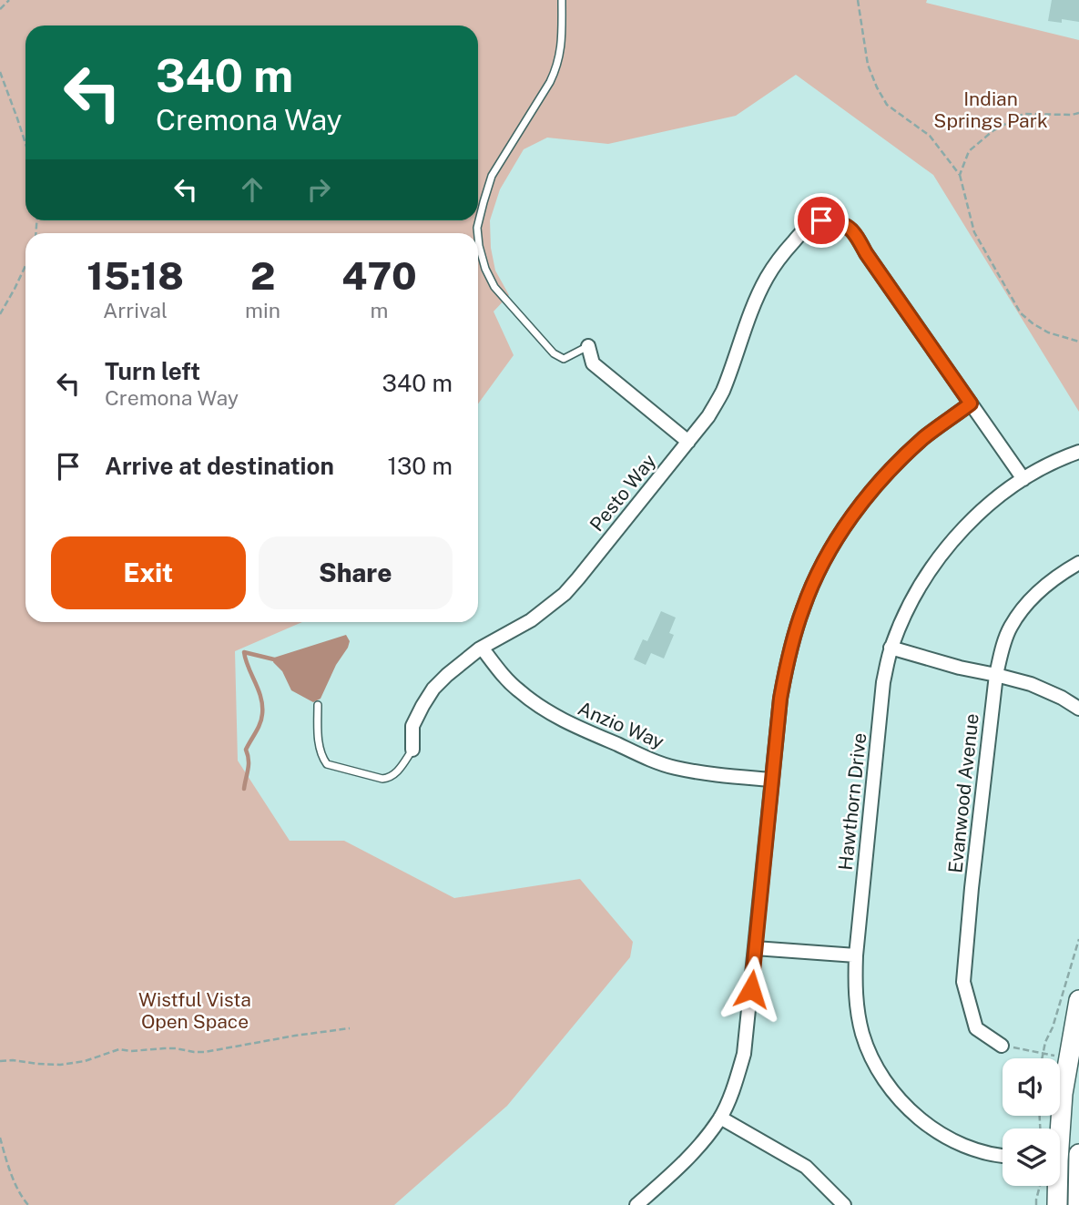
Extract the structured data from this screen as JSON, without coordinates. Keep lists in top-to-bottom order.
{
  "streets": {
    "street": [
      "Pesto Way",
      "Anzio Way",
      "Evanwood Avenue",
      "Hawthorn Drive"
    ]
  },
  "crossings": [
    ["Pesto Way", "Anzio Way"]
  ],
  "parks": ["Indian Springs Park", "Wistful Vista Open Space"],
  "page": {
    "turn": ["340 m", "Cremona Way"],
    "eta": [
      "15:18",
      "Arrival",
      "2",
      "min",
      "470",
      "m"
    ],
    "list": [
      {
        "name": "Turn left",
        "note": "Cremona Way",
        "value": "340 m"
      },
      {
        "name": "Arrive at destination",
        "value": "130 m"
      }
    ],
    "buttons": ["Exit", "Share"]
  }
}
